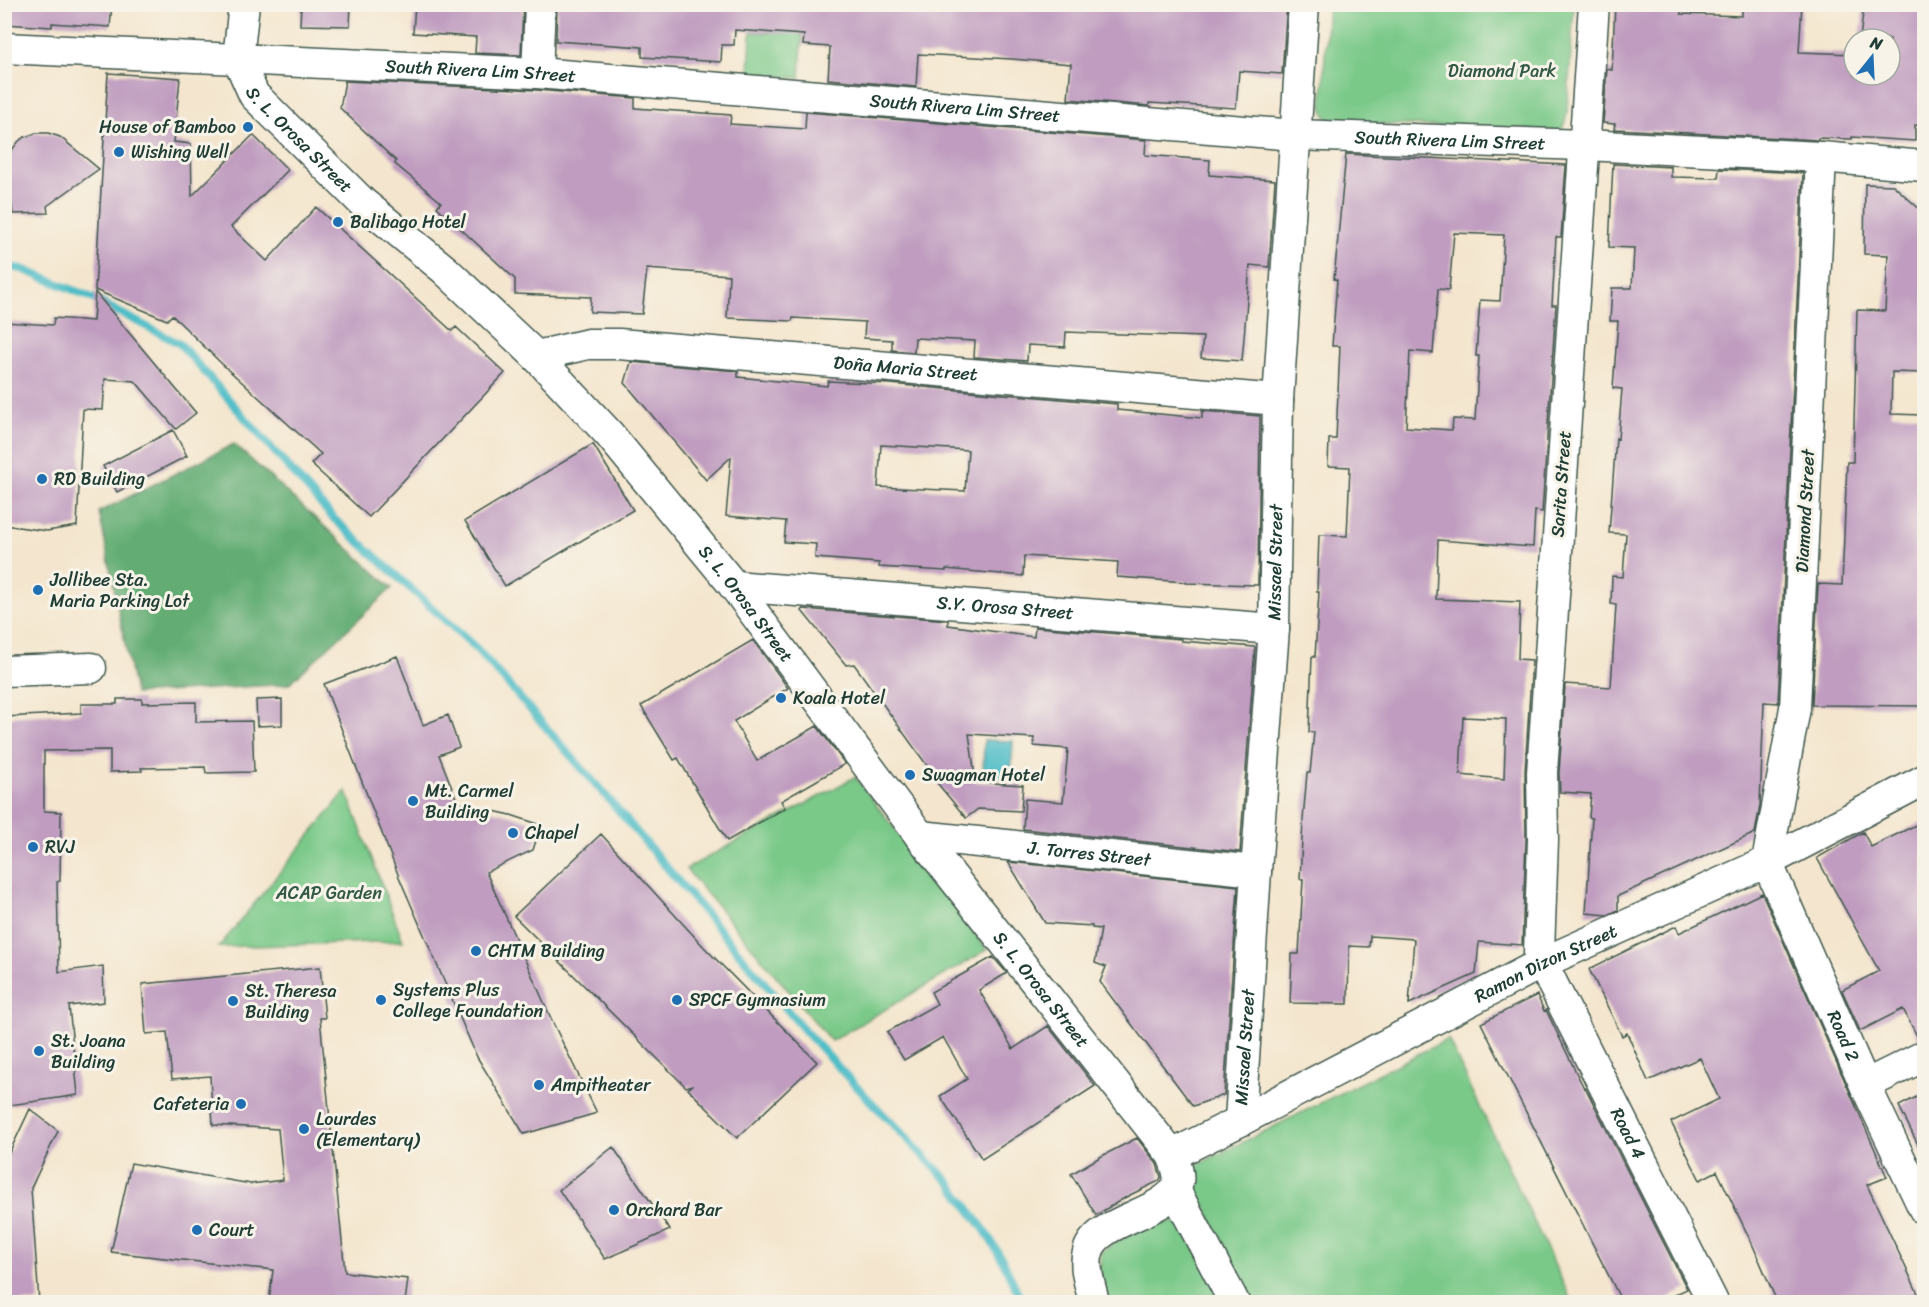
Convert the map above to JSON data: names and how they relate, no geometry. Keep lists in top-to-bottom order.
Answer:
{
  "streets": {
    "street": [
      "South Rivera Lim Street",
      "S. L. Orosa Street",
      "Doña Maria Street",
      "Sarita Street",
      "Diamond Street",
      "Missael Street",
      "S.Y. Orosa Street",
      "J. Torres Street",
      "Ramon Dizon Street",
      "Road 2",
      "Road 4"
    ]
  },
  "crossings": [
    ["South Rivera Lim Street", "S. L. Orosa Street"],
    ["South Rivera Lim Street", "Sarita Street"],
    ["South Rivera Lim Street", "Diamond Street"],
    ["South Rivera Lim Street", "Missael Street"],
    ["S. L. Orosa Street", "Doña Maria Street"],
    ["S. L. Orosa Street", "S.Y. Orosa Street"],
    ["S. L. Orosa Street", "J. Torres Street"],
    ["S. L. Orosa Street", "Ramon Dizon Street"],
    ["Doña Maria Street", "Missael Street"],
    ["Sarita Street", "Ramon Dizon Street"],
    ["Sarita Street", "Road 4"],
    ["Diamond Street", "Ramon Dizon Street"],
    ["Diamond Street", "Road 2"],
    ["Missael Street", "S.Y. Orosa Street"],
    ["Missael Street", "J. Torres Street"],
    ["Missael Street", "Ramon Dizon Street"],
    ["Ramon Dizon Street", "Road 2"],
    ["Ramon Dizon Street", "Road 4"]
  ],
  "parks": ["Diamond Park", "ACAP Garden"],
  "places": [
    "House of Bamboo",
    "Wishing Well",
    "Balibago Hotel",
    "RD Building",
    "Jollibee Sta. Maria Parking Lot",
    "Koala Hotel",
    "Swagman Hotel",
    "Mt. Carmel Building",
    "Chapel",
    "RVJ",
    "CHTM Building",
    "Systems Plus College Foundation",
    "SPCF Gymnasium",
    "St. Theresa Building",
    "St. Joana Building",
    "Ampitheater",
    "Cafeteria",
    "Lourdes (Elementary)",
    "Orchard Bar",
    "Court"
  ],
  "north": "top"
}
